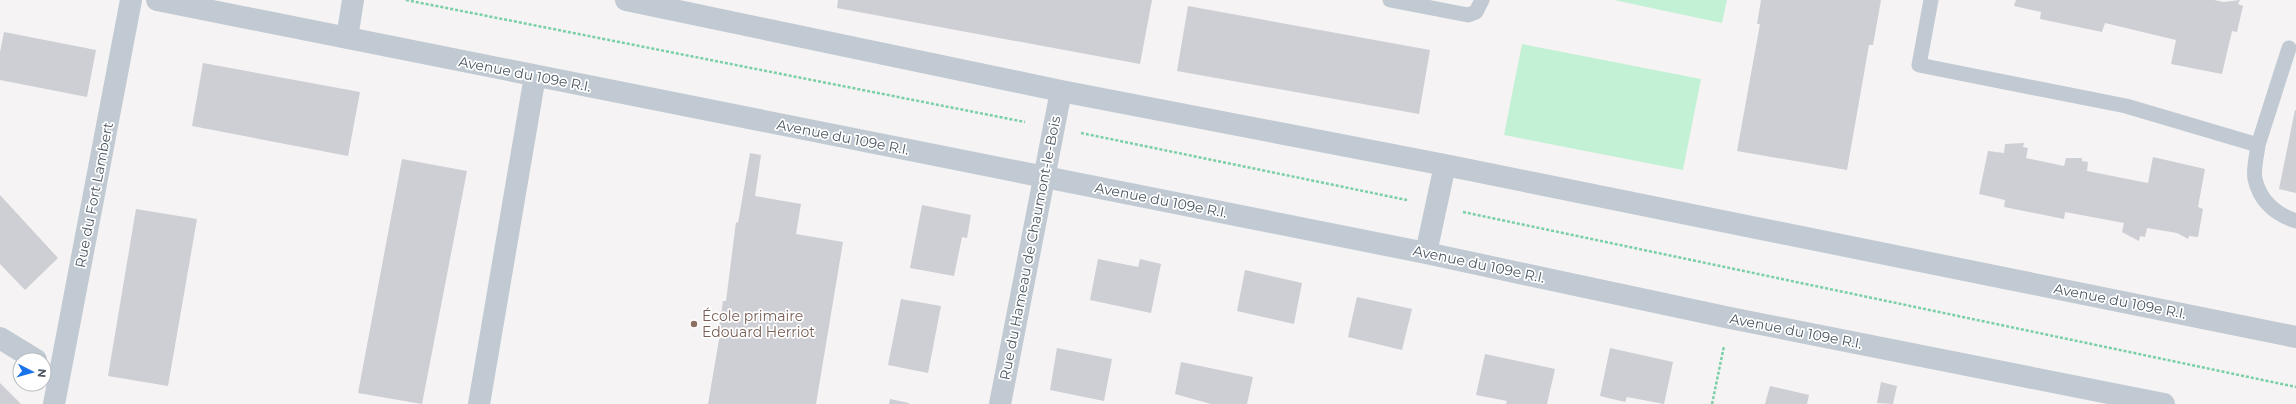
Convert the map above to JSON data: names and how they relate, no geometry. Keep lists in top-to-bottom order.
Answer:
{
  "streets": {
    "street": ["Avenue du 109e R.I.", "Rue du Fort Lambert", "Rue du Hameau de Chaumont-le-Bois"]
  },
  "crossings": [
    ["Avenue du 109e R.I.", "Rue du Hameau de Chaumont-le-Bois"]
  ],
  "places": ["École primaire Edouard Herriot"],
  "north": "right"
}
